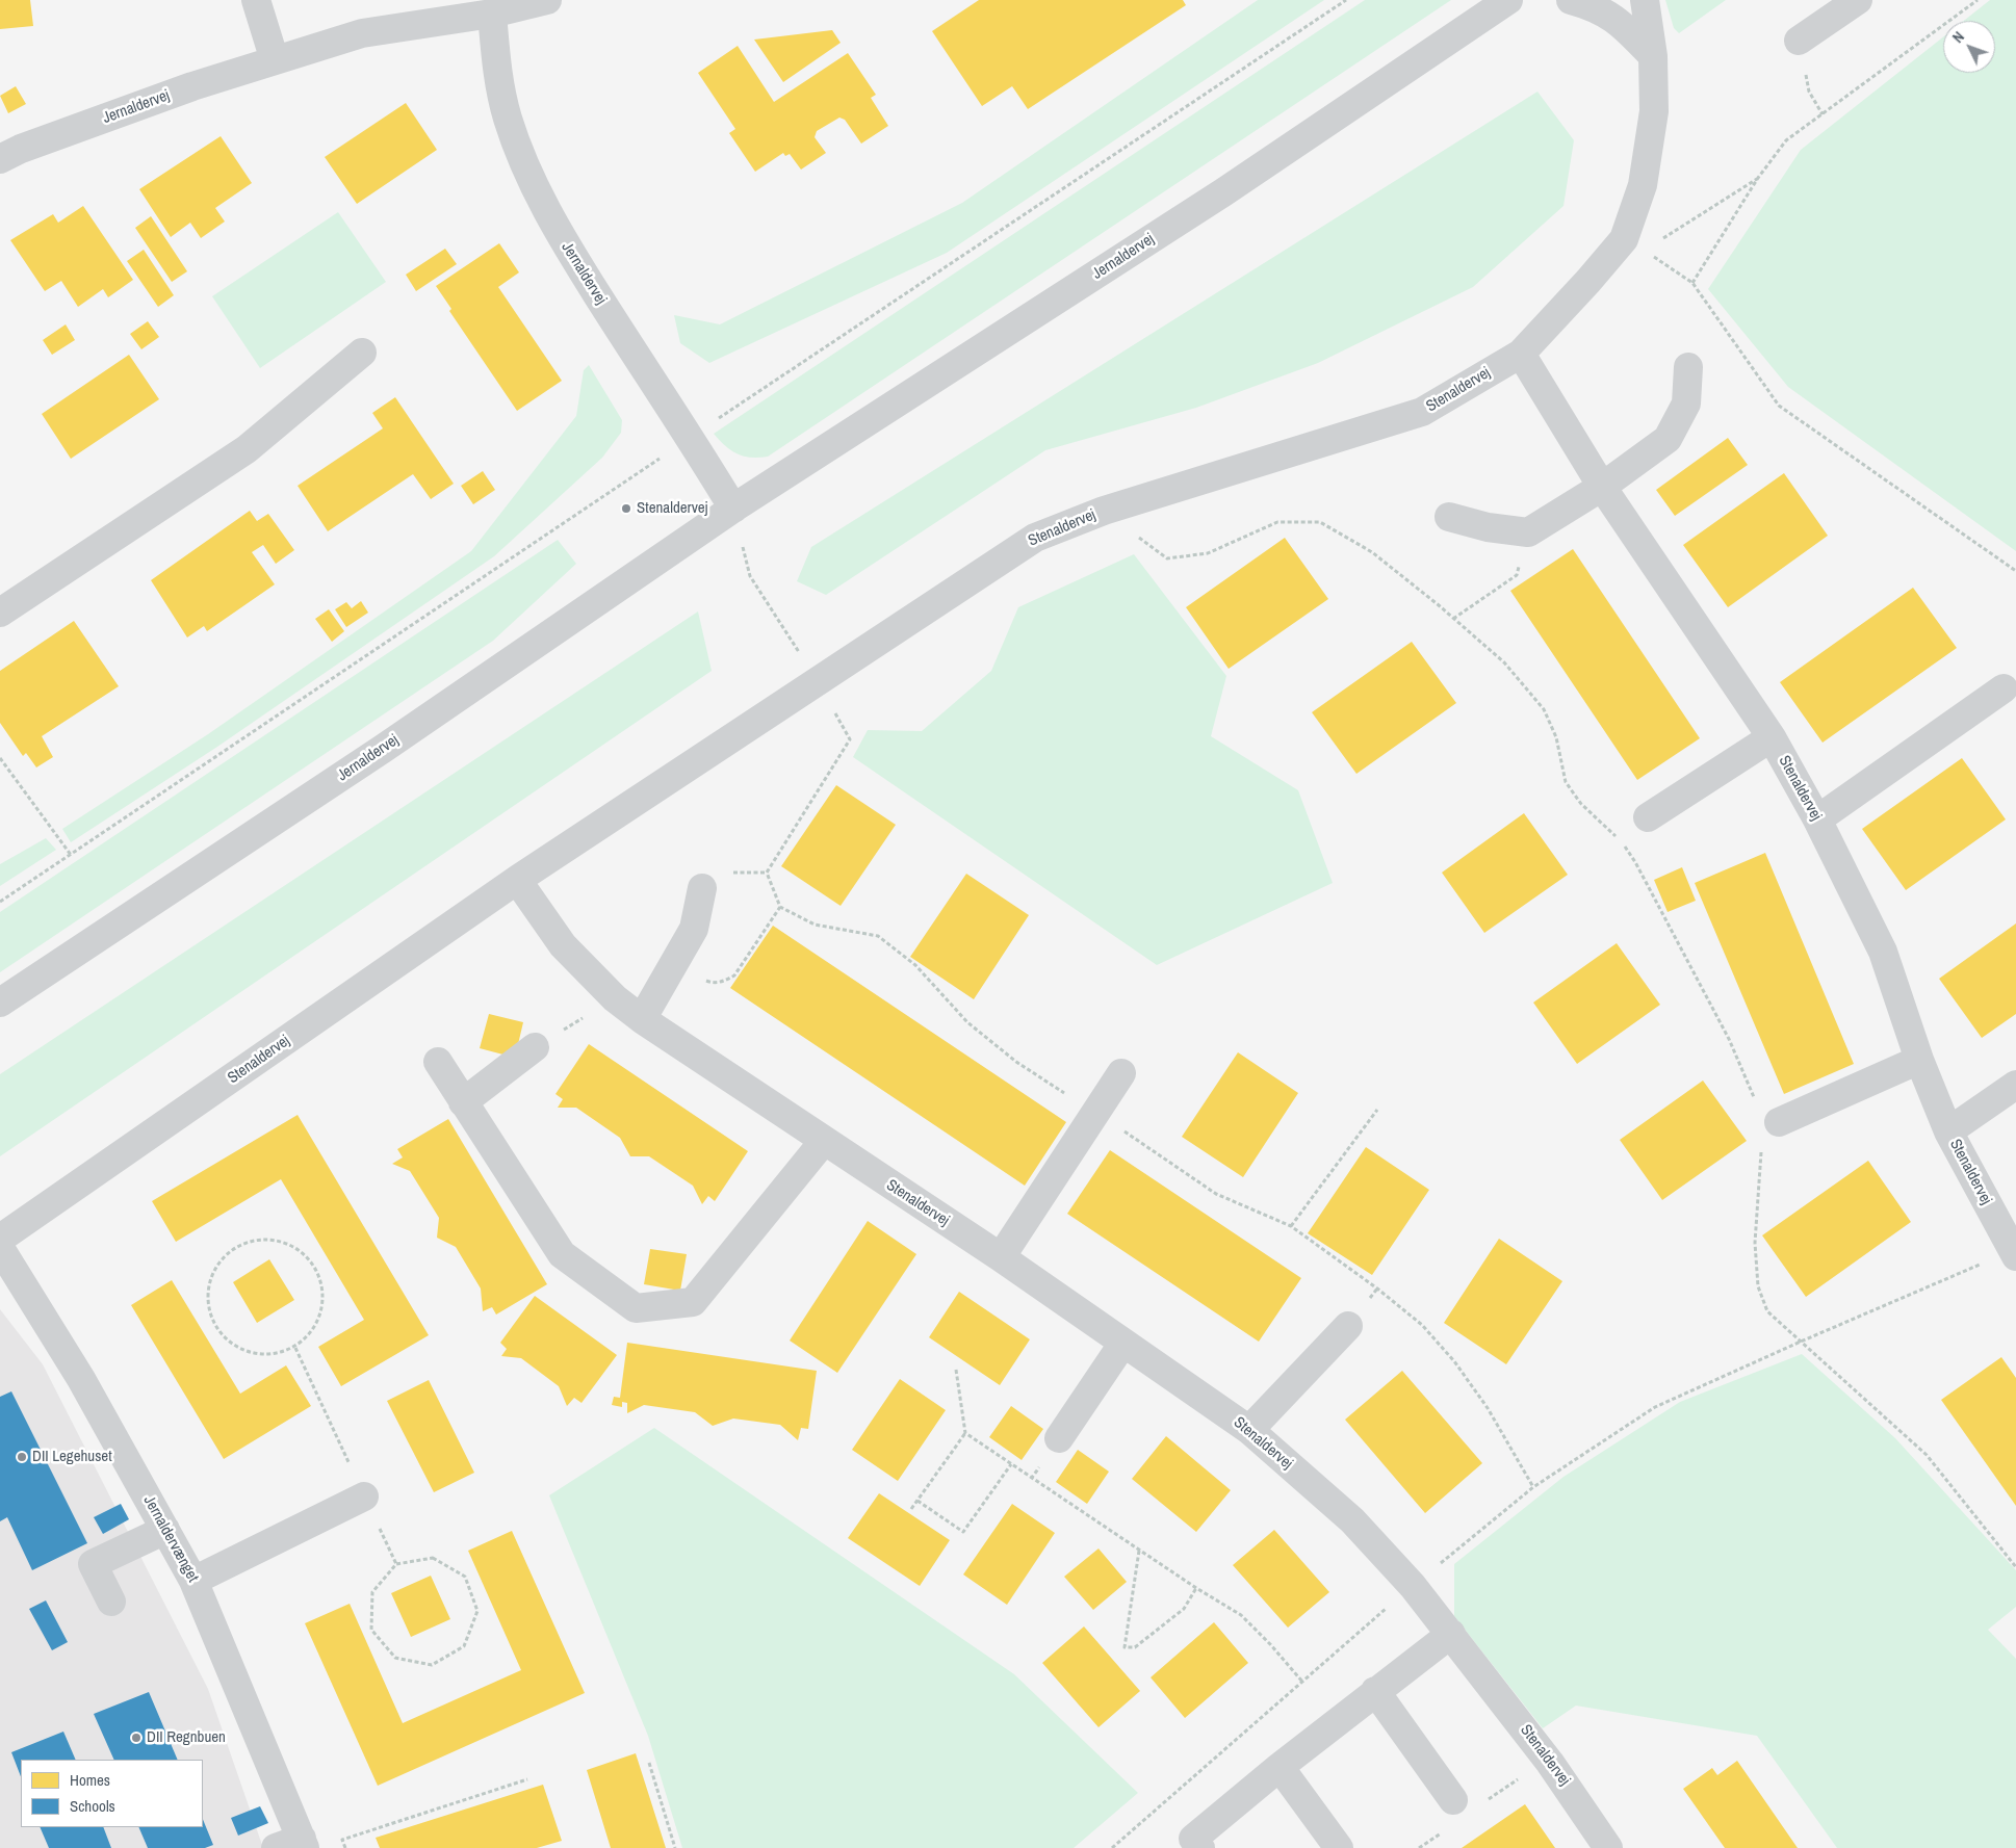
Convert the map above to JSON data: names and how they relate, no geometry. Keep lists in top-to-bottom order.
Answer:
{
  "streets": {
    "street": ["Jernaldervej", "Stenaldervej", "Jernaldervænget"]
  },
  "places": ["Stenaldervej", "DII Legehuset", "DII Regnbuen"],
  "legend": ["Homes", "Schools"],
  "north": "top left"
}
